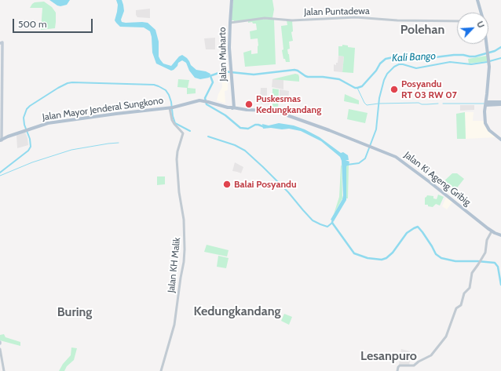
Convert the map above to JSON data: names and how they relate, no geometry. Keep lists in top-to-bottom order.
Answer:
{
  "streets": {
    "main road": ["Jalan Muharto", "Jalan Mayor Jenderal Sungkono", "Jalan Ki Ageng Gribig"],
    "street": ["Jalan Puntadewa", "Jalan KH Malik"]
  },
  "crossings": [
    ["Jalan Puntadewa", "Jalan Muharto"],
    ["Jalan Muharto", "Jalan Mayor Jenderal Sungkono"],
    ["Jalan Muharto", "Jalan Ki Ageng Gribig"],
    ["Jalan Mayor Jenderal Sungkono", "Jalan Ki Ageng Gribig"],
    ["Jalan Mayor Jenderal Sungkono", "Jalan KH Malik"]
  ],
  "districts": [
    "Polehan",
    "Kedungkandang",
    "Buring",
    "Lesanpuro"
  ],
  "water": ["Kali Bango"],
  "places": ["Posyandu RT 03 RW 07", "Puskesmas Kedungkandang", "Balai Posyandu"],
  "scale_bar": "500 m",
  "north": "top right"
}
